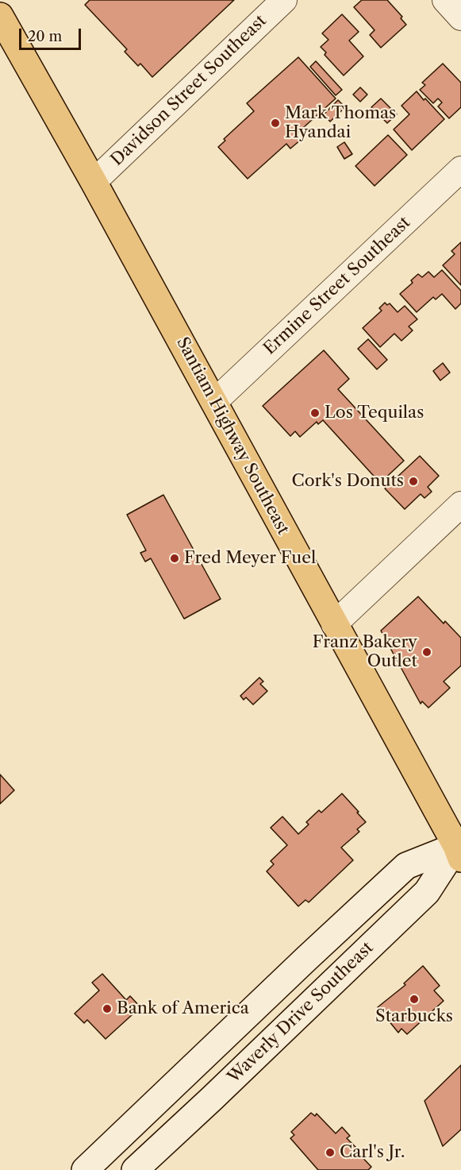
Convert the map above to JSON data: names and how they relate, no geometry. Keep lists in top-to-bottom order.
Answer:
{
  "streets": {
    "main road": ["Santiam Highway Southeast", "Waverly Drive Southeast"],
    "street": ["Davidson Street Southeast", "Ermine Street Southeast"]
  },
  "crossings": [
    ["Davidson Street Southeast", "Santiam Highway Southeast"],
    ["Ermine Street Southeast", "Santiam Highway Southeast"],
    ["Santiam Highway Southeast", "Waverly Drive Southeast"]
  ],
  "places": [
    "Mark Thomas Hyandai",
    "Los Tequilas",
    "Cork's Donuts",
    "Fred Meyer Fuel",
    "Franz Bakery Outlet",
    "Starbucks",
    "Bank of America",
    "Carl's Jr."
  ],
  "scale_bar": "20 m"
}
